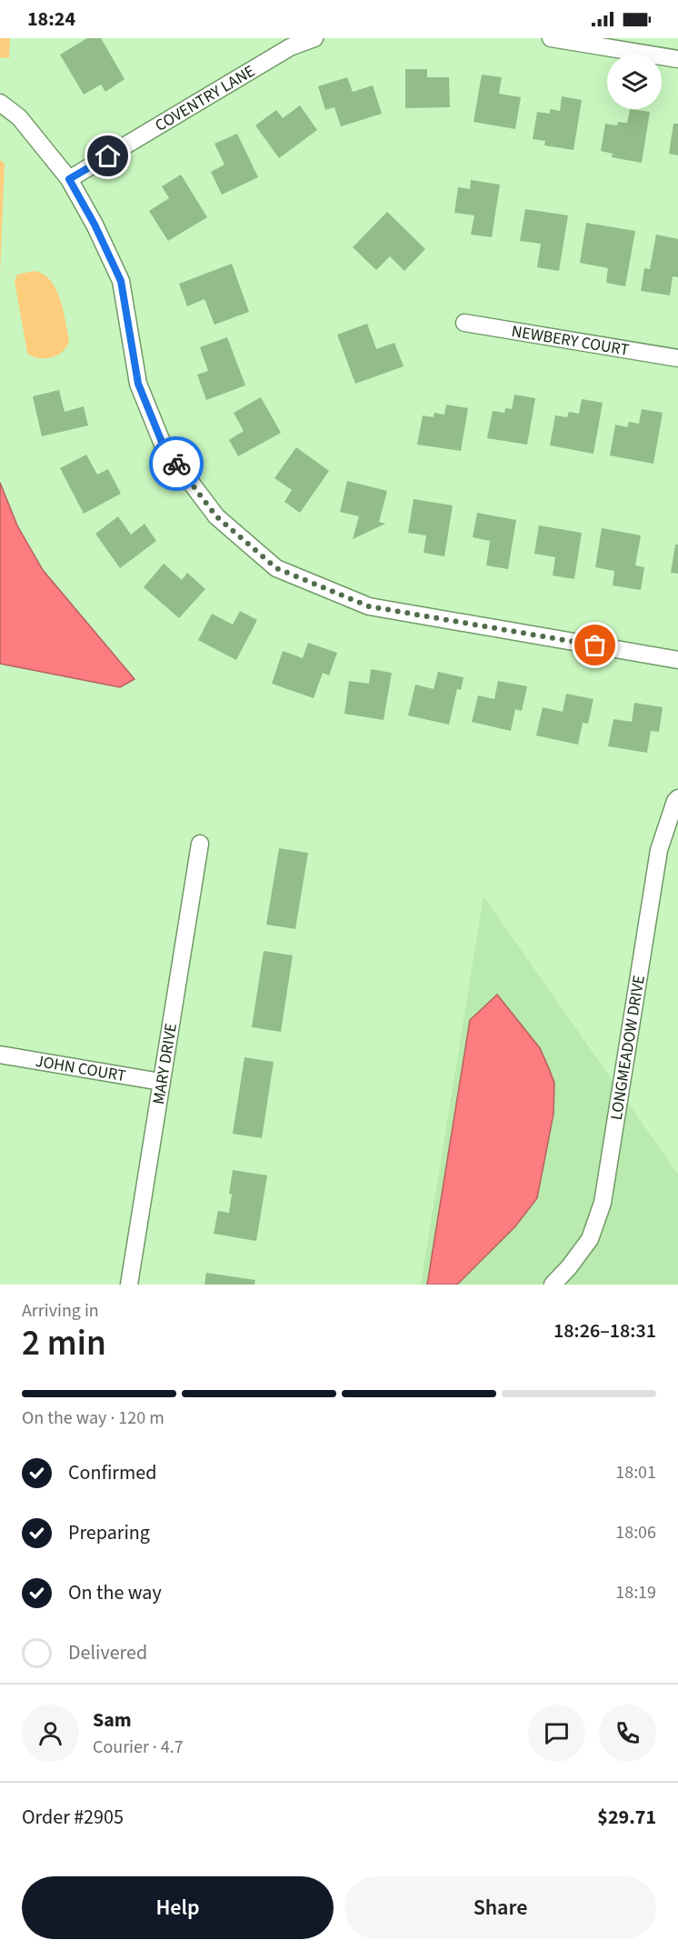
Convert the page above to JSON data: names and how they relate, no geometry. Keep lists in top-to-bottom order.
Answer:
{
  "streets": {
    "street": [
      "COVENTRY LANE",
      "NEWBERY COURT",
      "LONGMEADOW DRIVE",
      "MARY DRIVE",
      "JOHN COURT"
    ]
  },
  "crossings": [
    ["MARY DRIVE", "JOHN COURT"]
  ],
  "page": {
    "status": "18:24",
    "heading": ["2 min", "Arriving in", "18:26–18:31"],
    "panel": [
      "Sam",
      "Courier · 4.7",
      "Order #2905",
      "$29.71"
    ],
    "bar": "On the way · 120 m",
    "list": [
      ["Confirmed", "18:01"],
      ["Preparing", "18:06"],
      ["On the way", "18:19"],
      "Delivered"
    ],
    "buttons": ["Help", "Share"]
  }
}
